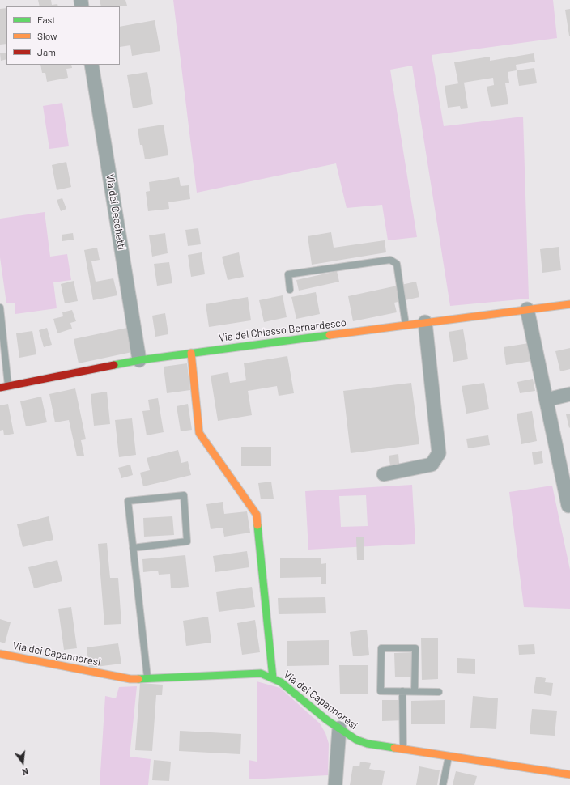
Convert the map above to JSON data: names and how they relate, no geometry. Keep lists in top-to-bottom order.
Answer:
{
  "streets": {
    "street": ["Via dei Cecchetti", "Via del Chiasso Bernardesco", "Via dei Capannoresi"]
  },
  "crossings": [
    ["Via dei Cecchetti", "Via del Chiasso Bernardesco"]
  ],
  "legend": ["Fast", "Slow", "Jam"],
  "north": "bottom"
}
